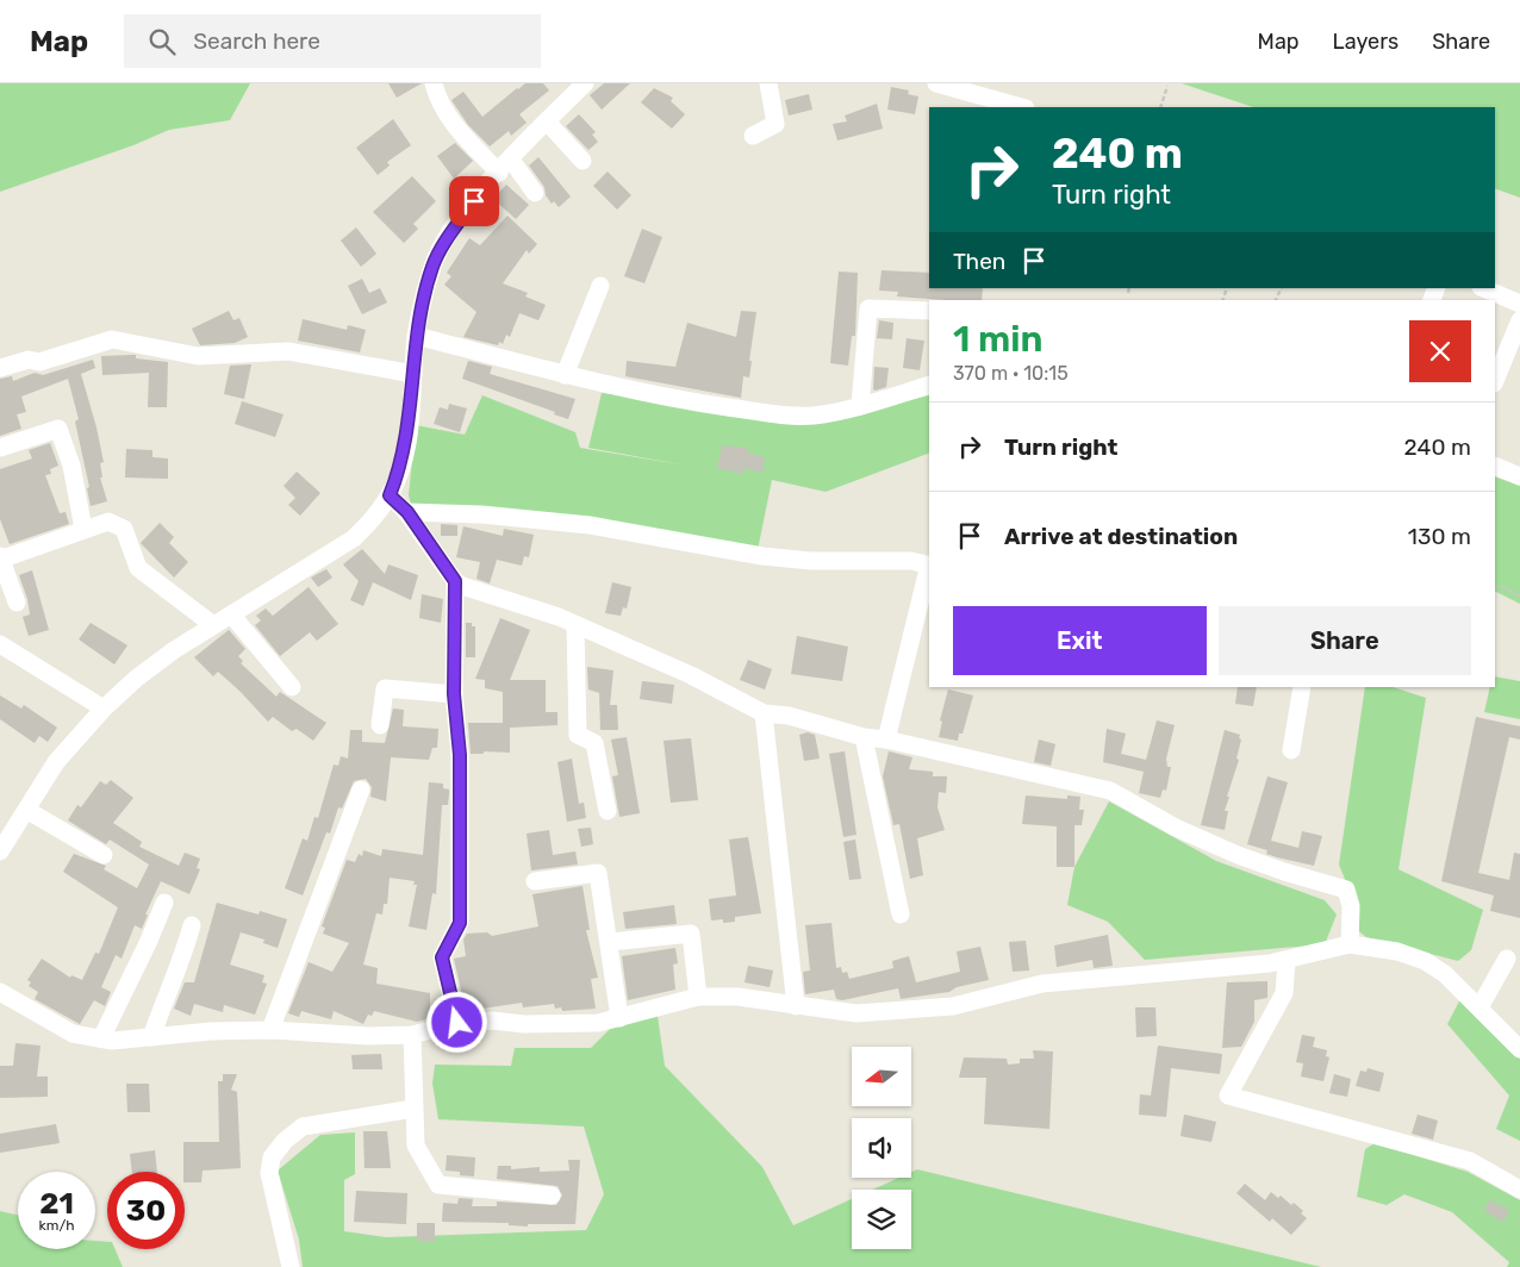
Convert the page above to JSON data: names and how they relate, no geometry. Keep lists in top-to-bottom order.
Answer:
{
  "north": "left",
  "page": {
    "header": "Map",
    "search": "Search here",
    "nav": ["Map", "Layers", "Share"],
    "turn": ["240 m", "Turn right"],
    "then": "Then",
    "heading": ["1 min", "370 m · 10:15"],
    "list": [
      {
        "name": "Turn right",
        "value": "240 m"
      },
      {
        "name": "Arrive at destination",
        "value": "130 m"
      }
    ],
    "buttons": ["Exit", "Share"],
    "speed": "21 km/h",
    "limit": "30"
  }
}
